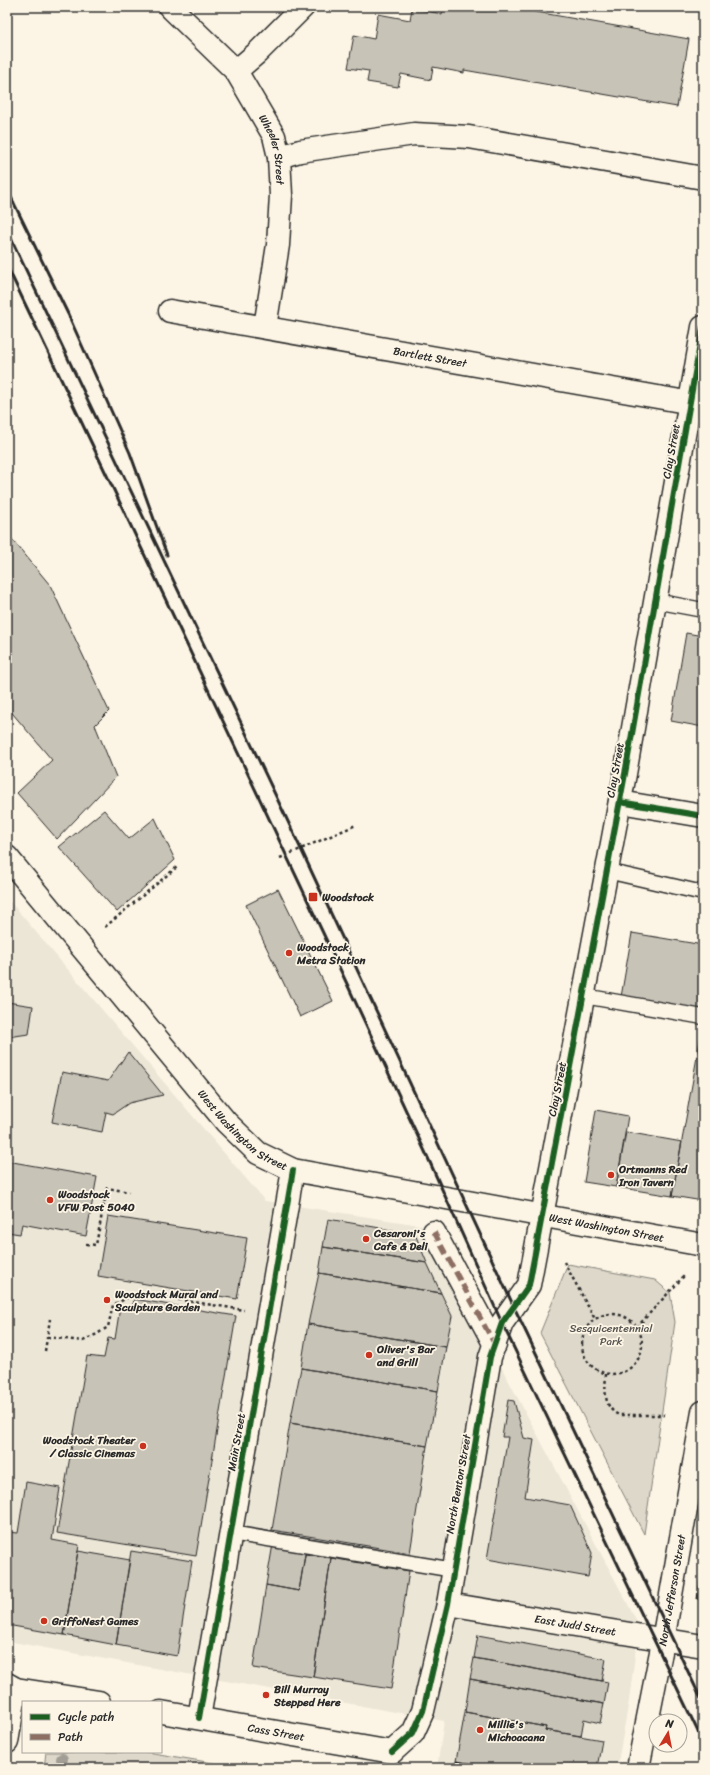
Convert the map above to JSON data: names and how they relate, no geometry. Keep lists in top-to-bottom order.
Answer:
{
  "streets": {
    "street": [
      "Wheeler Street",
      "Bartlett Street",
      "Clay Street",
      "West Washington Street",
      "Main Street",
      "North Benton Street",
      "North Jefferson Street",
      "East Judd Street",
      "Cass Street"
    ]
  },
  "crossings": [
    ["Wheeler Street", "Bartlett Street"],
    ["Bartlett Street", "Clay Street"],
    ["Clay Street", "West Washington Street"],
    ["Clay Street", "North Benton Street"],
    ["West Washington Street", "Main Street"],
    ["West Washington Street", "North Benton Street"],
    ["Main Street", "Cass Street"],
    ["North Benton Street", "East Judd Street"],
    ["North Benton Street", "Cass Street"],
    ["North Jefferson Street", "East Judd Street"]
  ],
  "parks": ["Sesquicentennial Park"],
  "places": {
    "transit": ["Woodstock"],
    "other": [
      "Woodstock Metra Station",
      "Ortmanns Red Iron Tavern",
      "Woodstock VFW Post 5040",
      "Cesaroni's Cafe & Deli",
      "Woodstock Mural and Sculpture Garden",
      "Oliver's Bar and Grill",
      "Woodstock Theater / Classic Cinemas",
      "GriffoNest Games",
      "Bill Murray Stepped Here",
      "Millie's Michoacana"
    ]
  },
  "legend": ["Cycle path", "Path"],
  "north": "top"
}
